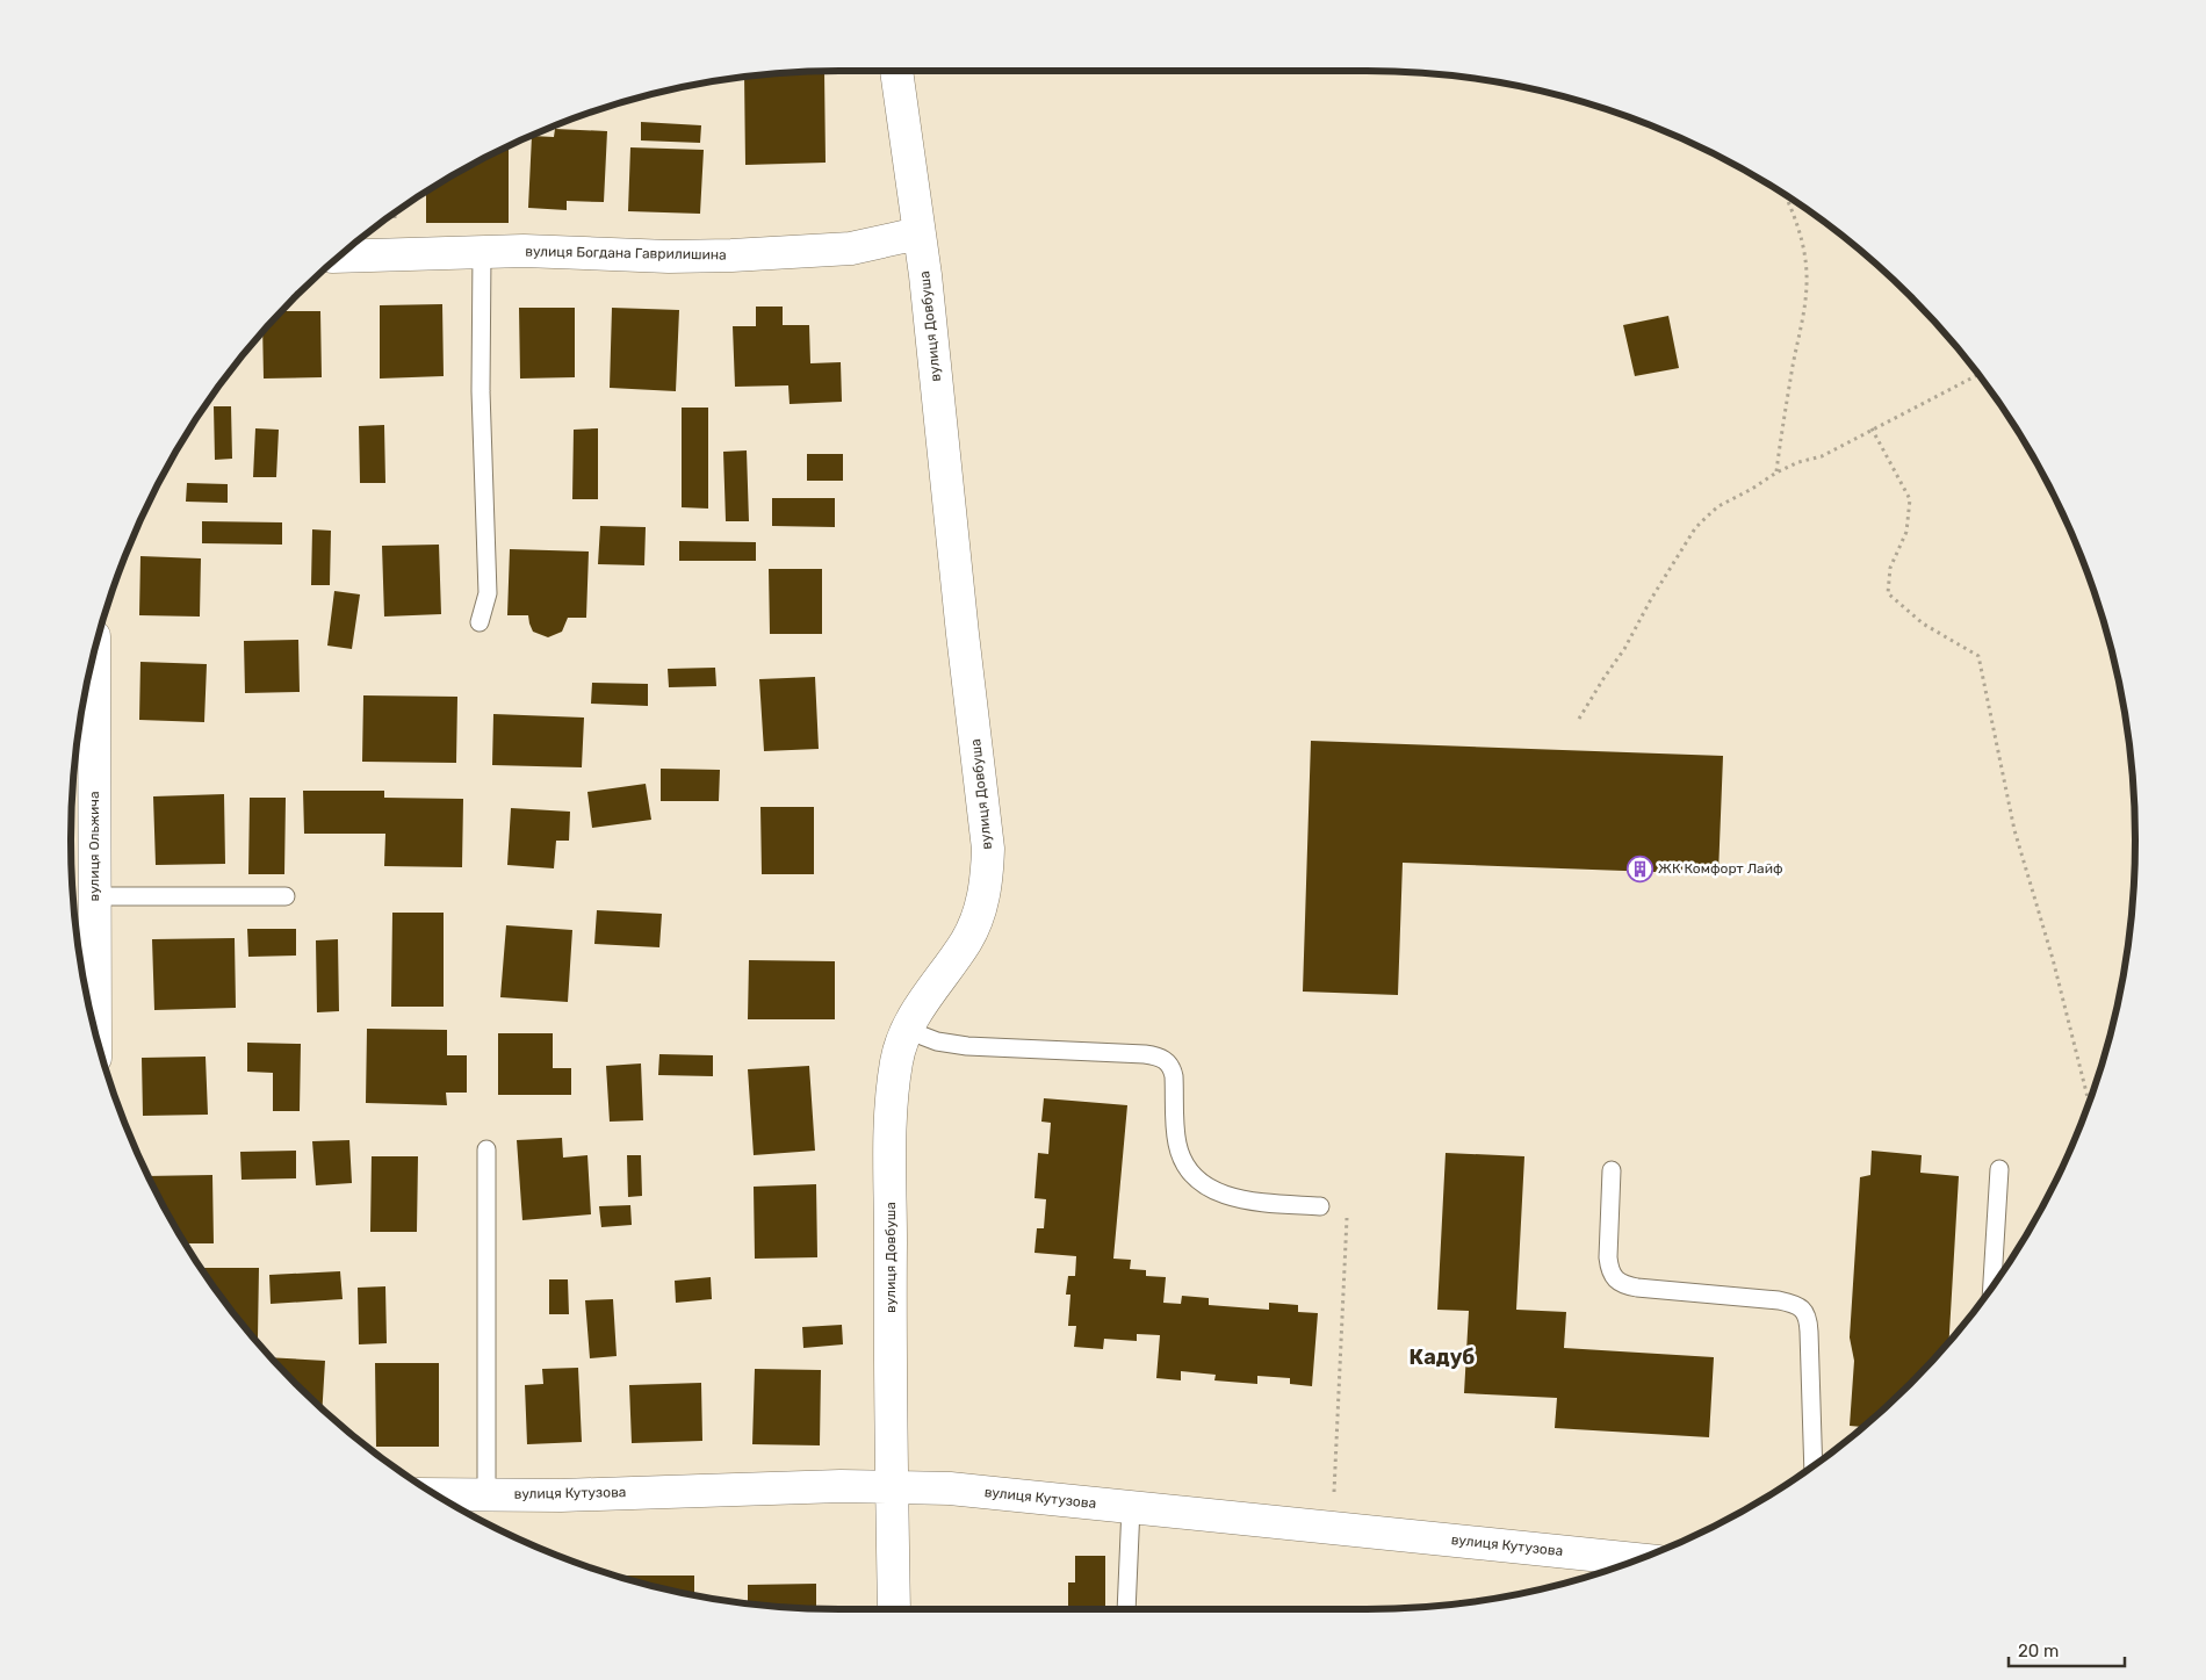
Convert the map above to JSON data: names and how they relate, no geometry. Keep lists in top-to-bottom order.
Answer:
{
  "streets": {
    "street": [
      "вулиця Богдана Гаврилишина",
      "вулиця Довбуша",
      "вулиця Ольжича",
      "вулиця Кутузова"
    ]
  },
  "crossings": [
    ["вулиця Богдана Гаврилишина", "вулиця Довбуша"],
    ["вулиця Довбуша", "вулиця Кутузова"]
  ],
  "districts": ["Кадуб"],
  "places": {
    "building": ["ЖК Комфорт Лайф"]
  },
  "scale_bar": "20 m"
}
